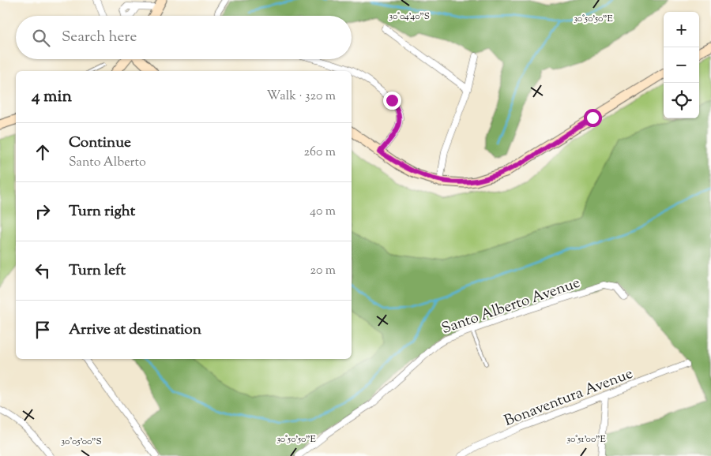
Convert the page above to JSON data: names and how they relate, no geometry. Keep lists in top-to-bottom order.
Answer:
{
  "streets": {
    "street": ["Santo Alberto Avenue", "Bonaventura Avenue"]
  },
  "page": {
    "map_buttons": ["+", "−"],
    "search": "Search here",
    "heading": ["4 min", "Walk · 320 m"],
    "list": [
      ["Continue", "Santo Alberto", "260 m"],
      ["Turn right", "40 m"],
      ["Turn left", "20 m"],
      "Arrive at destination"
    ]
  },
  "coordinates": [
    "30°04'40\"S",
    "30°50'50\"E",
    "30°51'00\"E",
    "30°05'00\"S"
  ]
}
